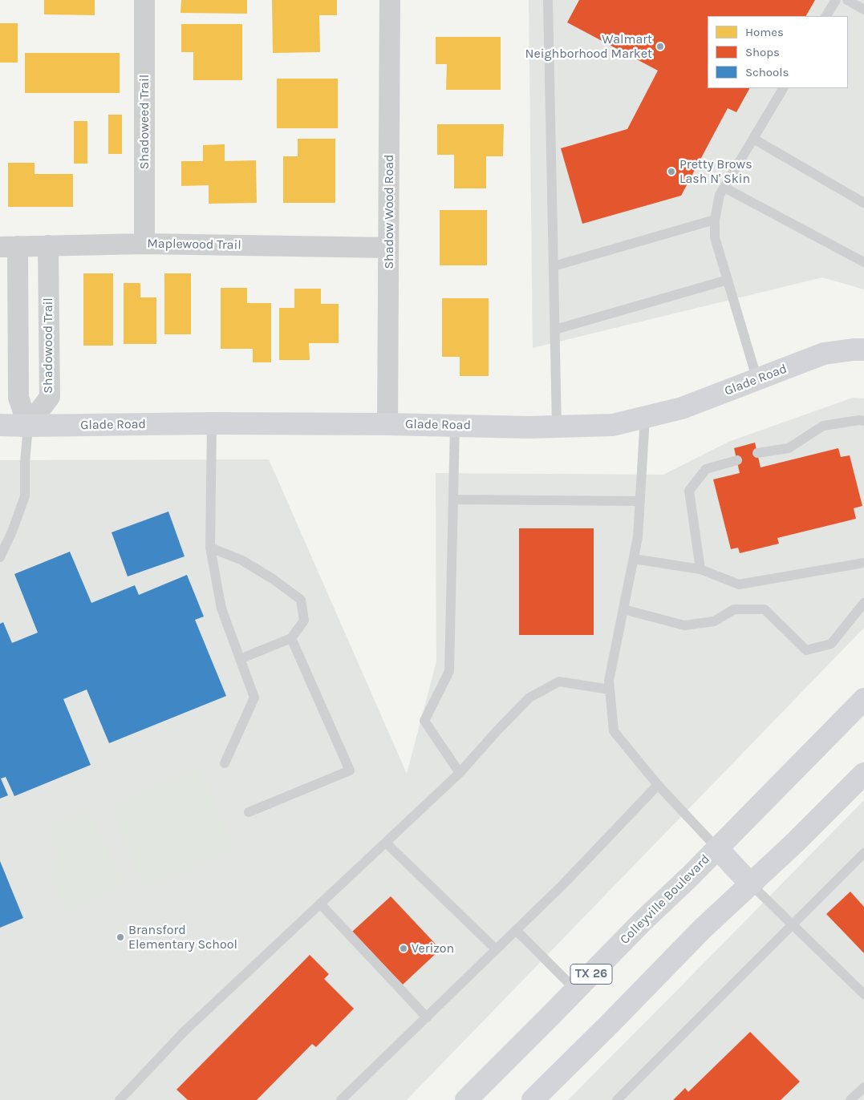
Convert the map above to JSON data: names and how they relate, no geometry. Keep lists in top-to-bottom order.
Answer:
{
  "streets": {
    "main road": ["Glade Road", "Colleyville Boulevard", "TX 26"],
    "street": [
      "Shadoweed Trail",
      "Shadow Wood Road",
      "Maplewood Trail",
      "Shadowood Trail"
    ]
  },
  "crossings": [
    ["Shadoweed Trail", "Maplewood Trail"],
    ["Shadow Wood Road", "Maplewood Trail"],
    ["Shadow Wood Road", "Glade Road"],
    ["Maplewood Trail", "Shadowood Trail"],
    ["Shadowood Trail", "Glade Road"]
  ],
  "places": [
    "Walmart Neighborhood Market",
    "Pretty Brows Lash N' Skin",
    "Bransford Elementary School",
    "Verizon"
  ],
  "legend": ["Homes", "Shops", "Schools"]
}
